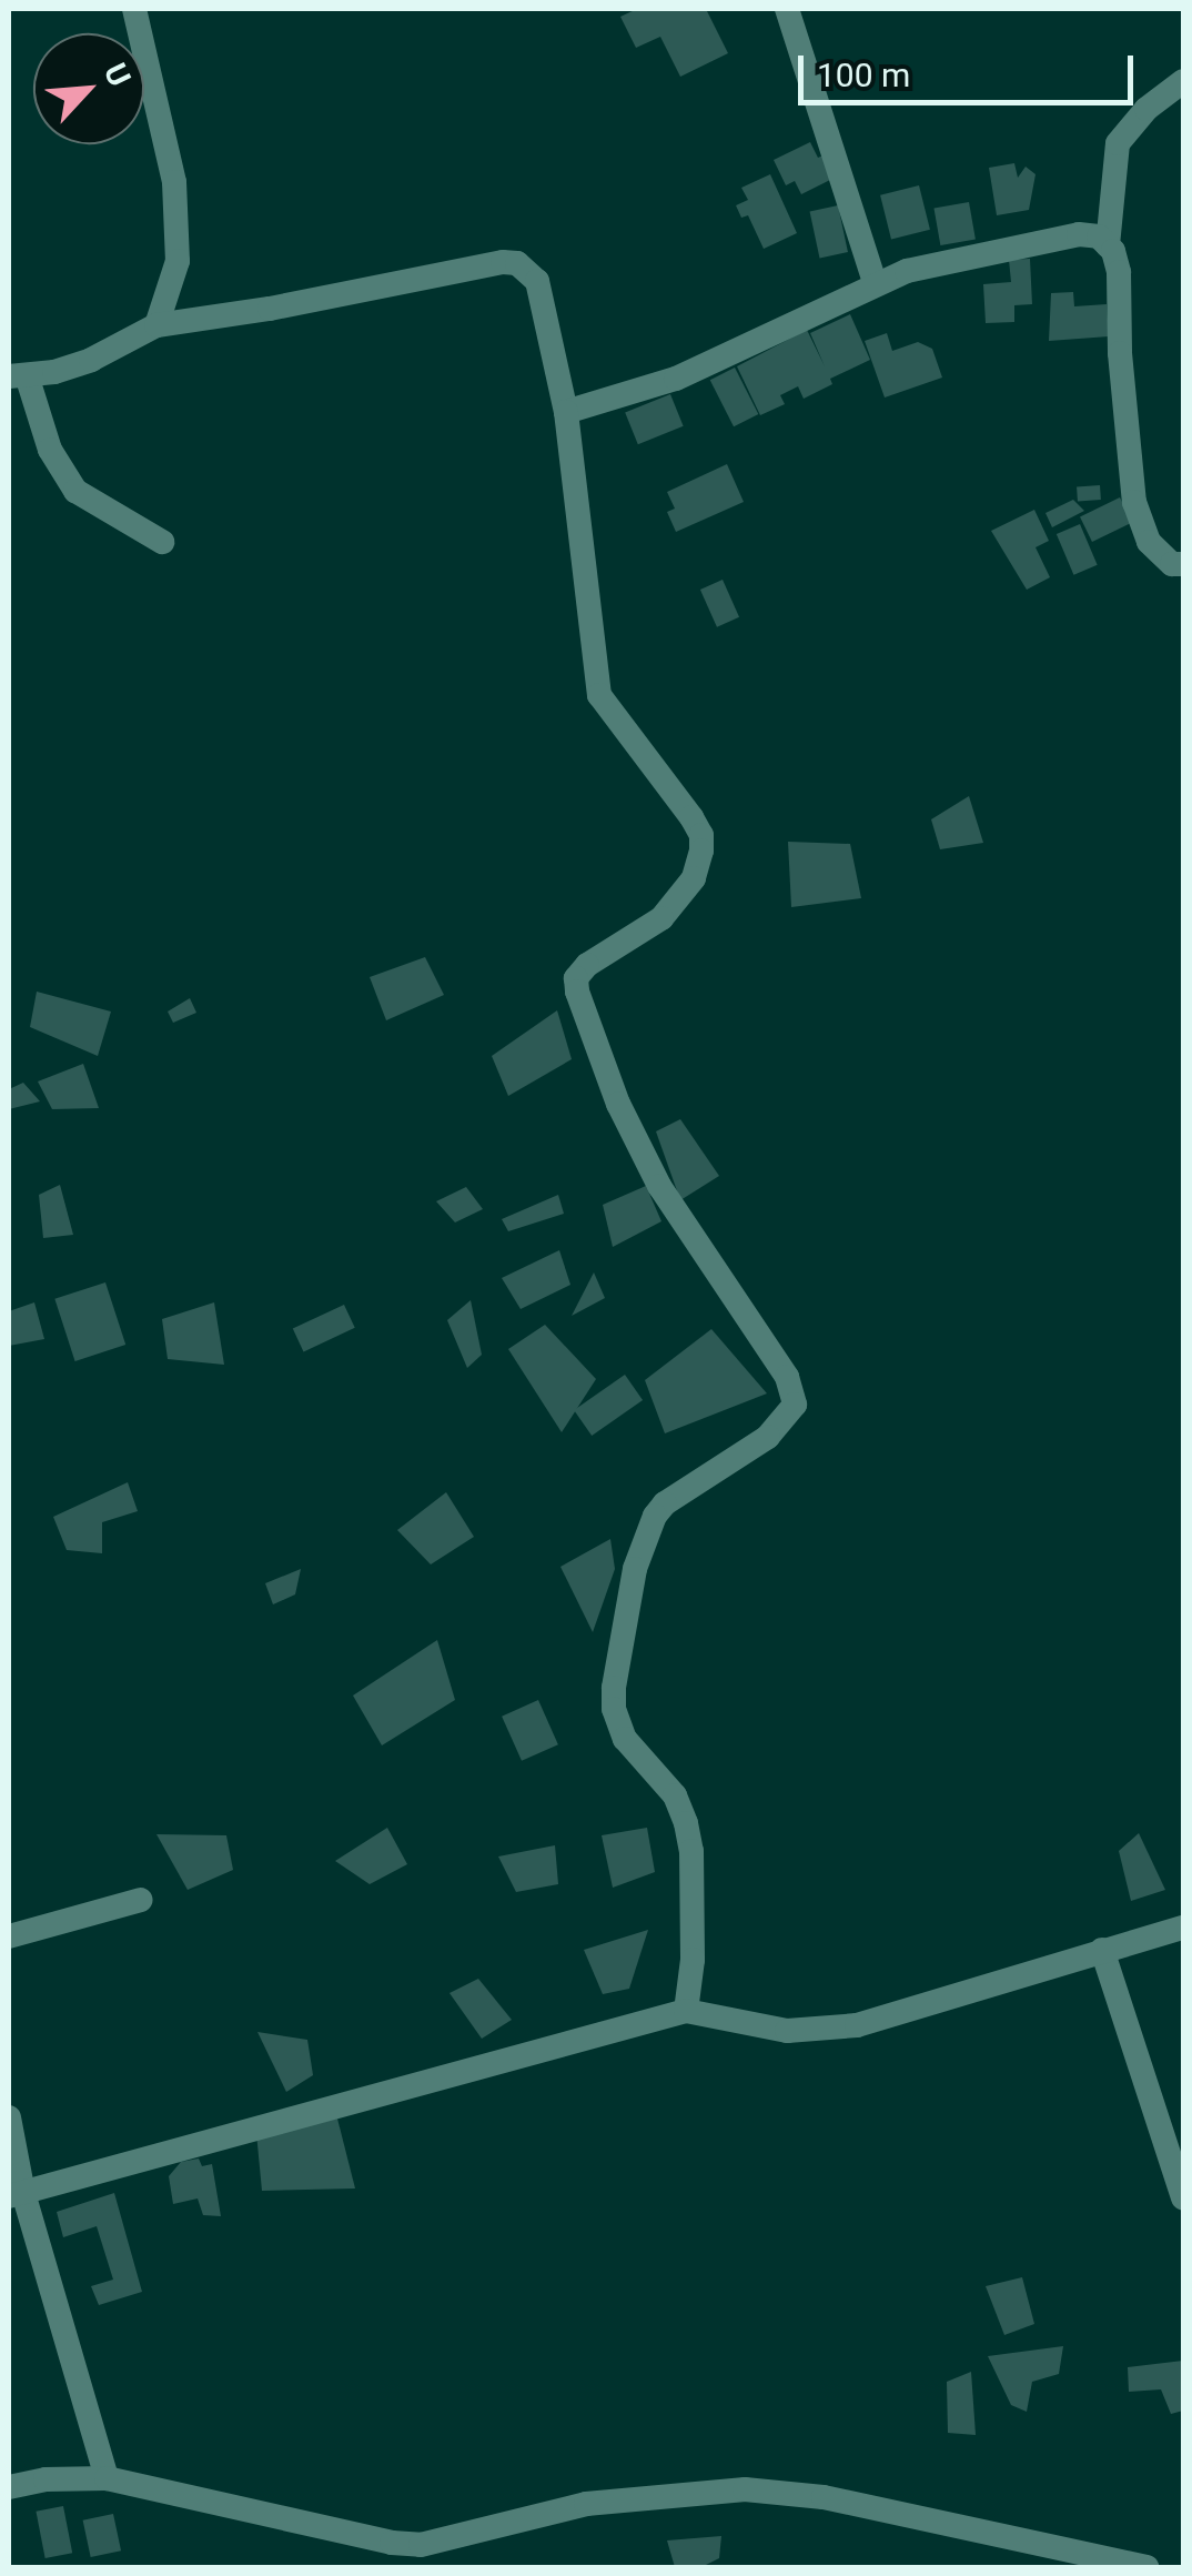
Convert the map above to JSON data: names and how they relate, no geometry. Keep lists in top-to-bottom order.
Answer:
{
  "scale_bar": "100 m",
  "north": "top right"
}
